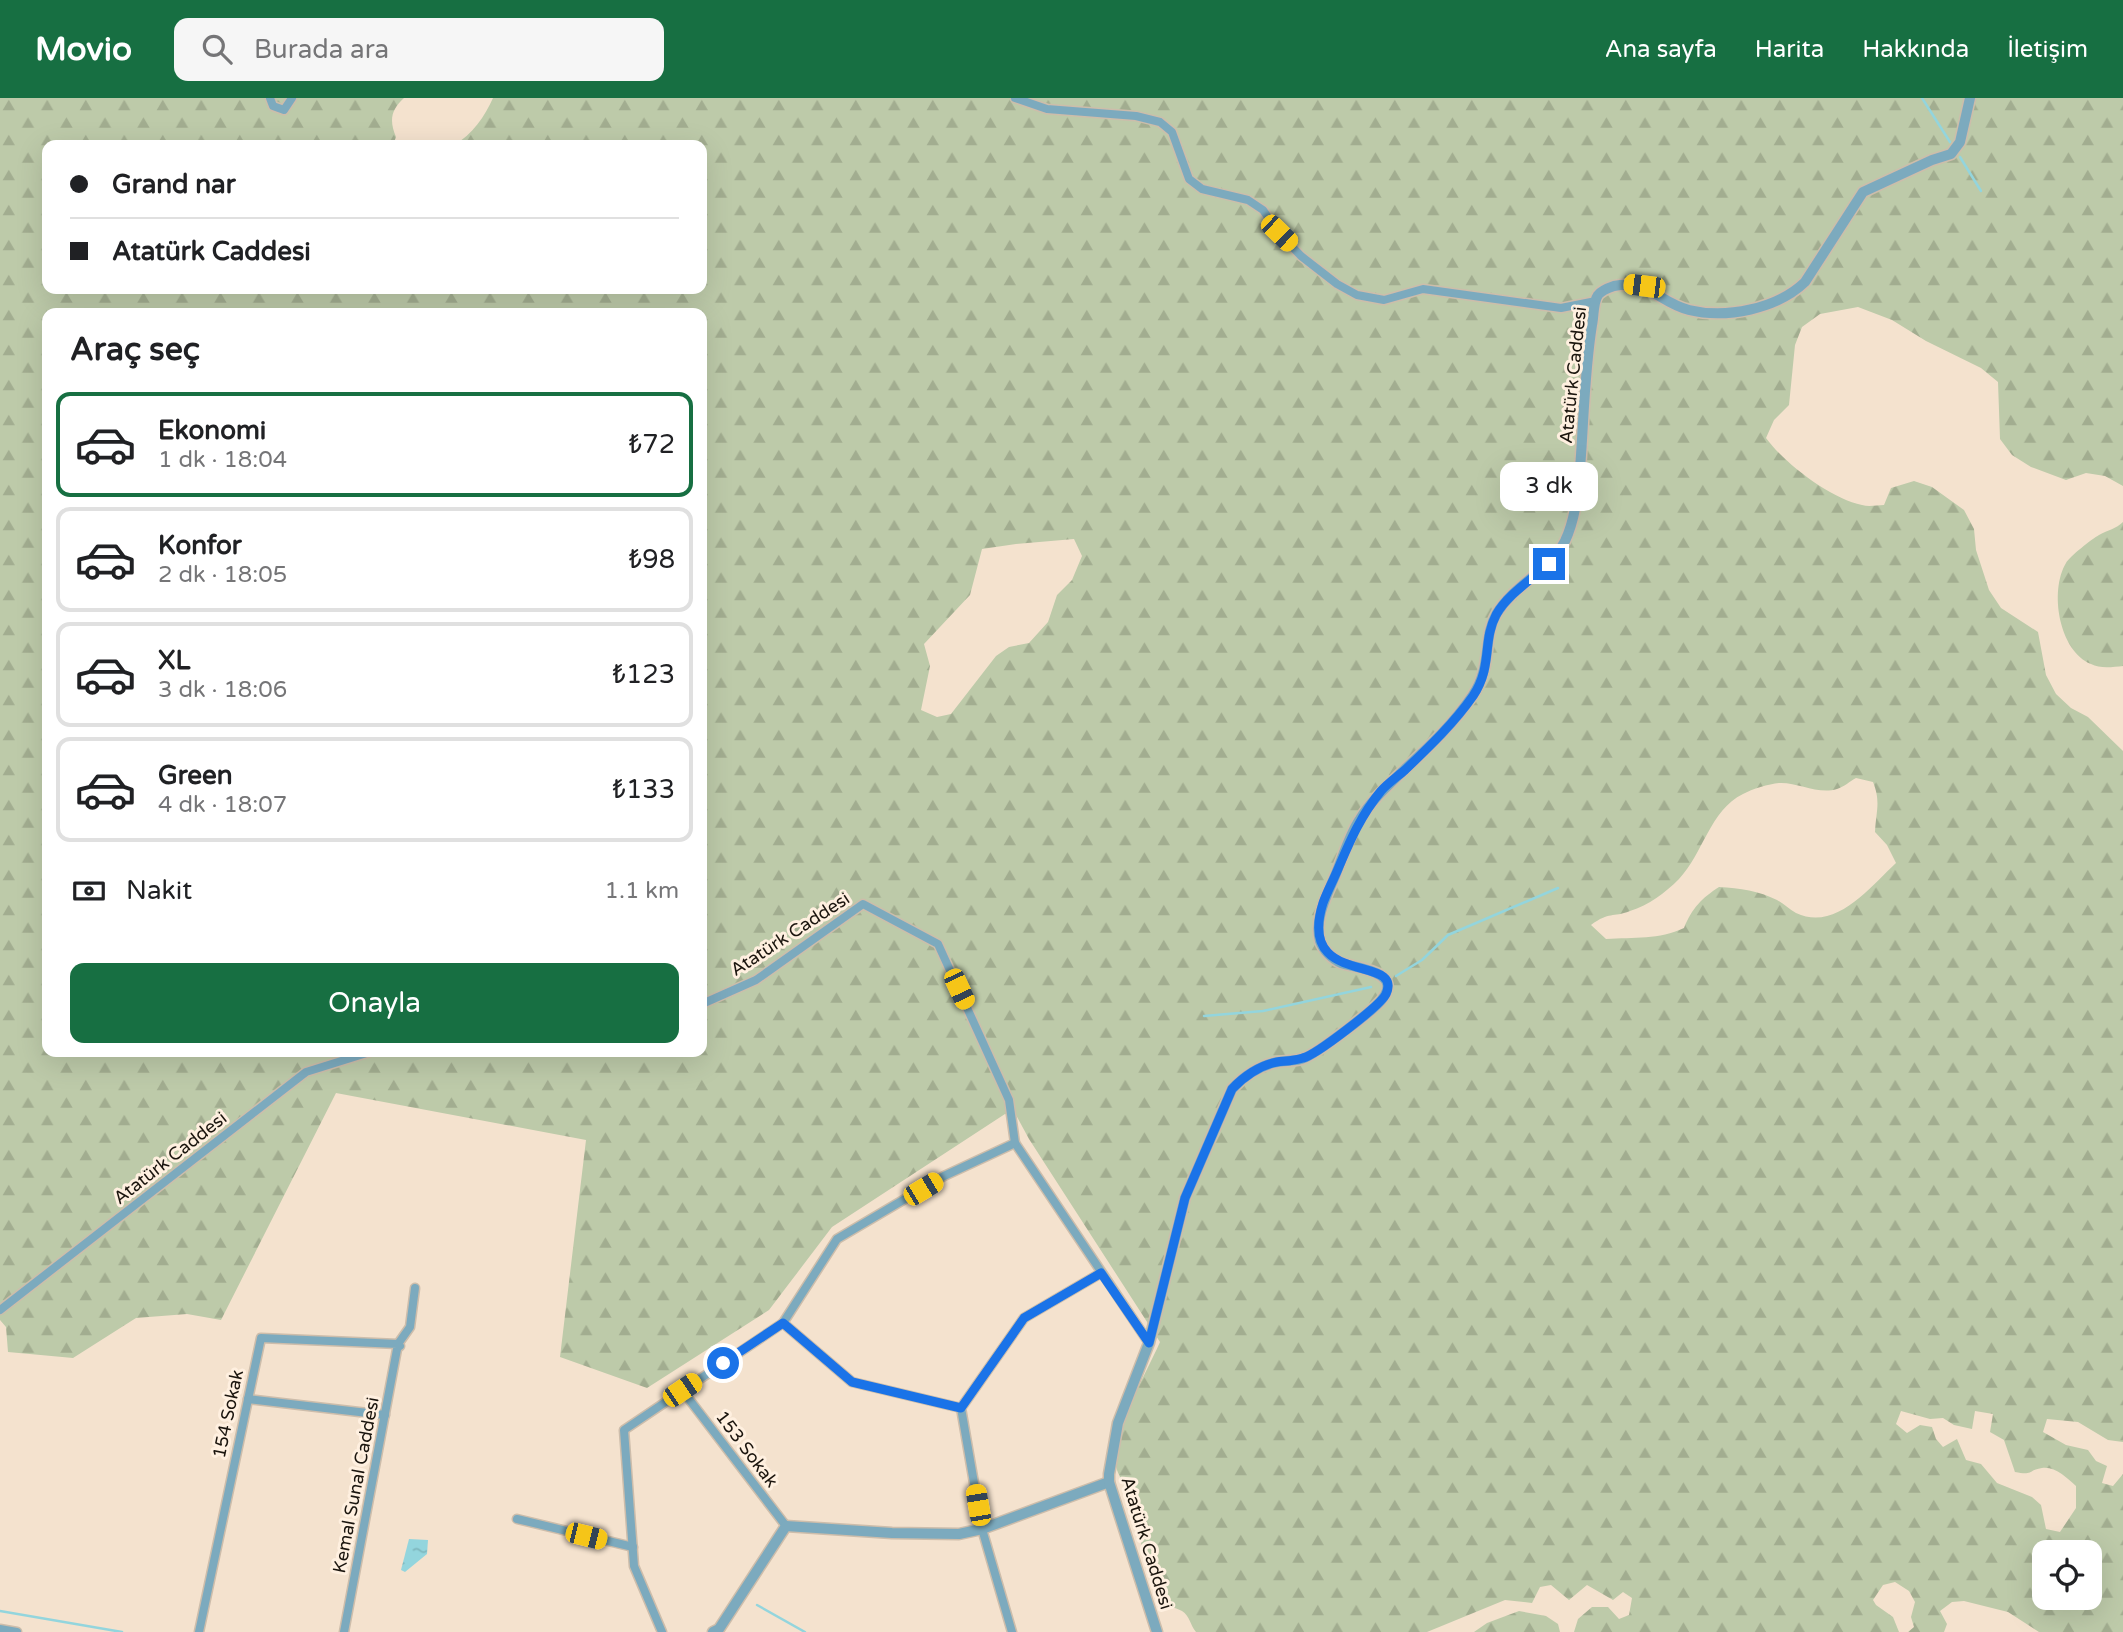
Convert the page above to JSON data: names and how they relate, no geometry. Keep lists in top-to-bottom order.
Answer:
{
  "streets": {
    "street": [
      "Atatürk Caddesi",
      "154 Sokak",
      "153 Sokak",
      "Kemal Sunal Caddesi"
    ]
  },
  "crossings": [
    ["154 Sokak", "Kemal Sunal Caddesi"]
  ],
  "page": {
    "header": "Movio",
    "search": "Burada ara",
    "nav": [
      "Ana sayfa",
      "Harita",
      "Hakkında",
      "İletişim"
    ],
    "banner": ["Grand nar", "Atatürk Caddesi"],
    "heading": "Araç seç",
    "list": [
      {
        "name": "Ekonomi",
        "note": "1 dk · 18:04",
        "value": "₺72"
      },
      {
        "name": "Konfor",
        "note": "2 dk · 18:05",
        "value": "₺98"
      },
      {
        "name": "XL",
        "note": "3 dk · 18:06",
        "value": "₺123"
      },
      {
        "name": "Green",
        "note": "4 dk · 18:07",
        "value": "₺133"
      }
    ],
    "bubble": "3 dk",
    "pay": ["Nakit", "1.1 km"],
    "buttons": "Onayla"
  }
}
